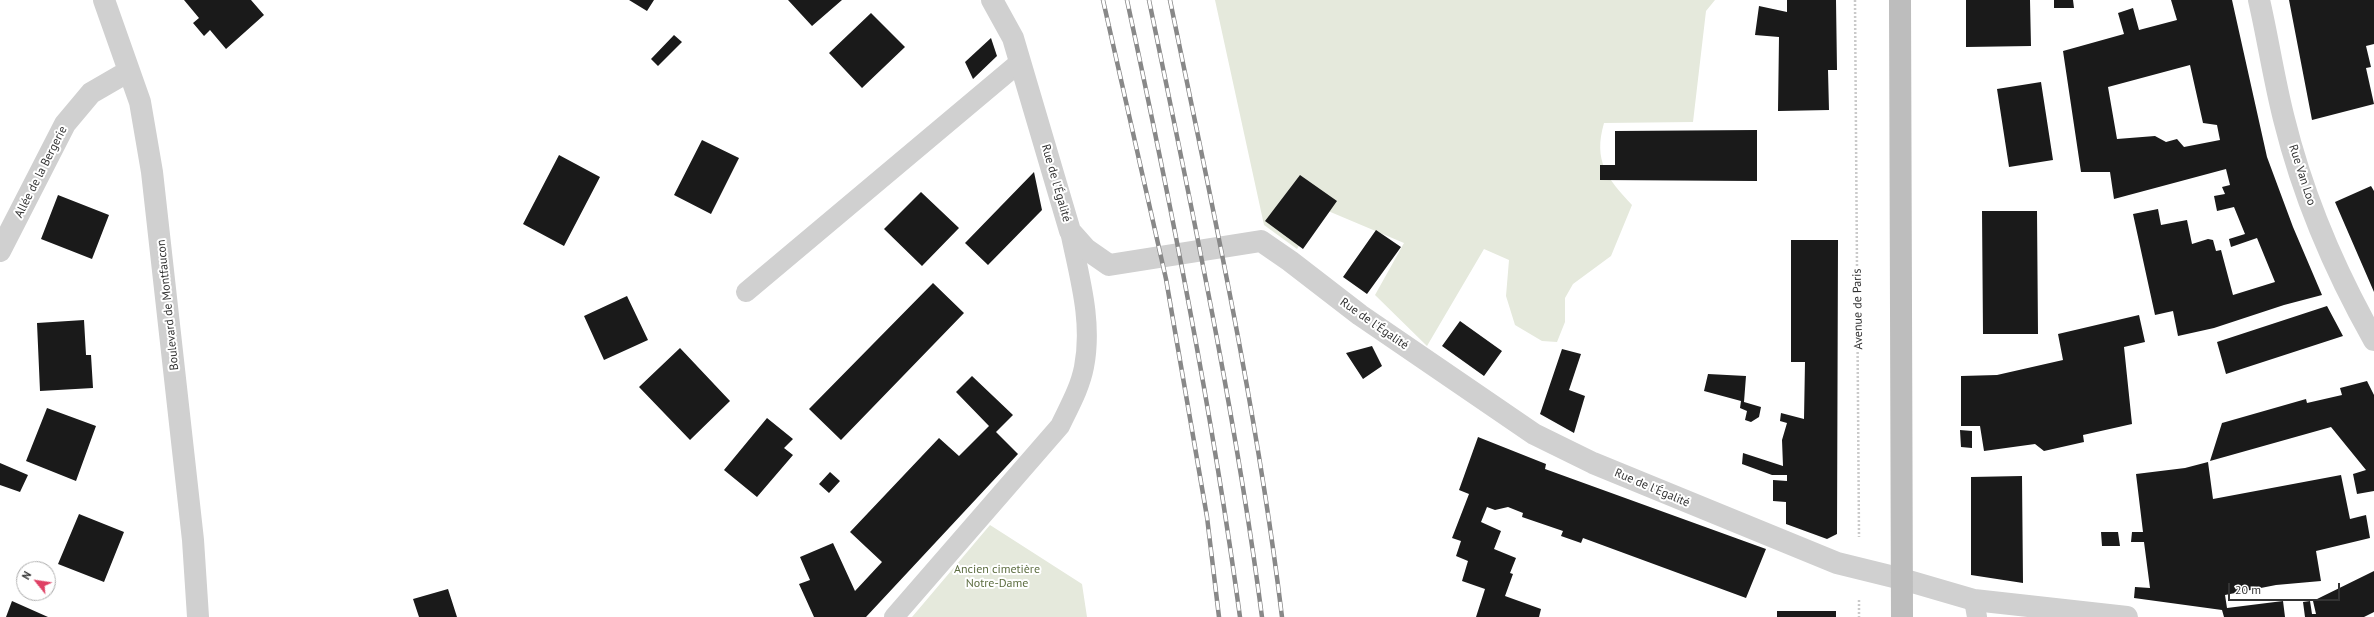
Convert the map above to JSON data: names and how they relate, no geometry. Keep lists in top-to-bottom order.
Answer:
{
  "streets": {
    "street": [
      "Allée de la Bergerie",
      "Rue Van Loo",
      "Rue de l'Égalité",
      "Boulevard de Montfaucon"
    ],
    "path": ["Avenue de Paris"]
  },
  "crossings": [
    ["Allée de la Bergerie", "Boulevard de Montfaucon"],
    ["Rue de l'Égalité", "Avenue de Paris"]
  ],
  "parks": ["Ancien cimetière Notre-Dame"],
  "scale_bar": "20 m",
  "north": "top left"
}
